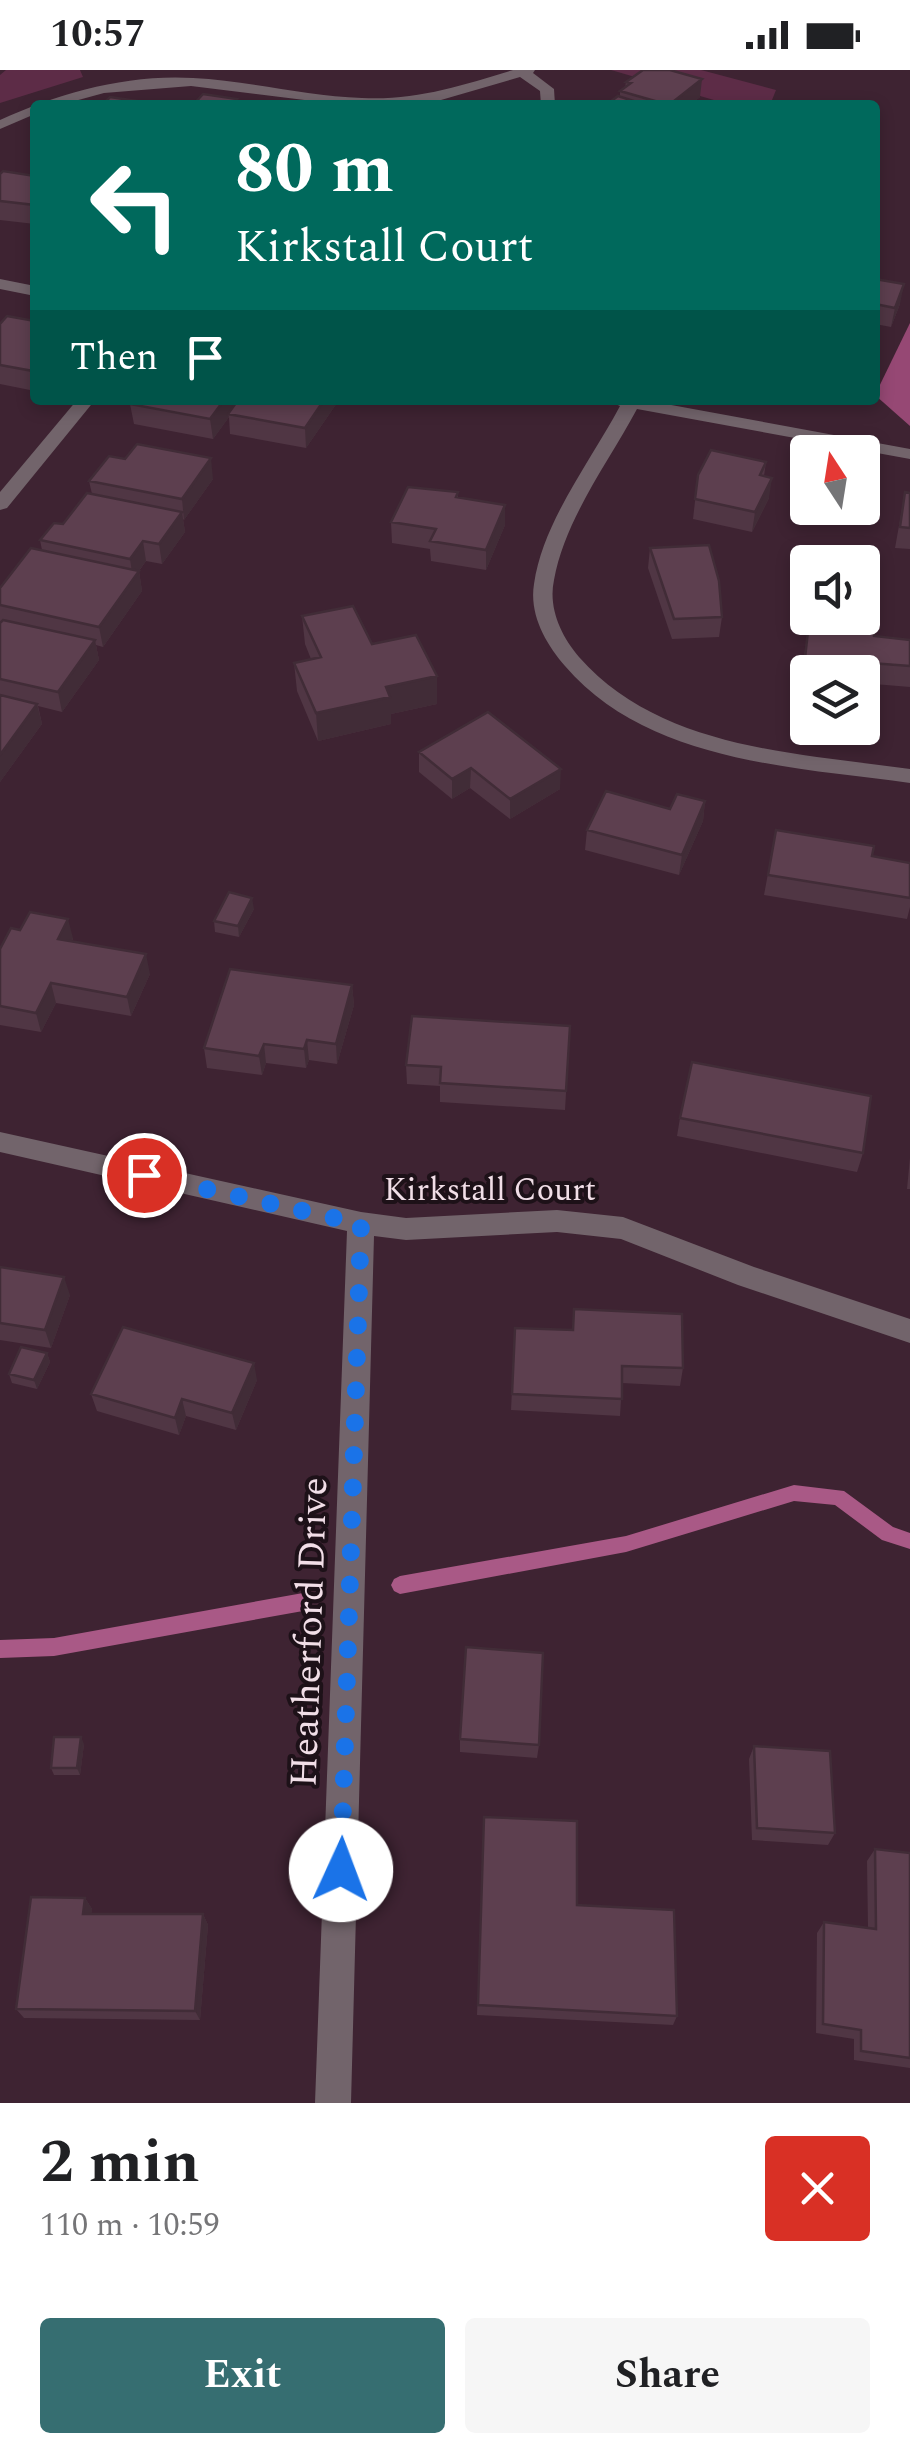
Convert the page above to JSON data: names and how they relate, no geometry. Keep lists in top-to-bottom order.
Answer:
{
  "streets": {
    "street": ["Kirkstall Court", "Heatherford Drive"]
  },
  "crossings": [
    ["Kirkstall Court", "Heatherford Drive"]
  ],
  "north": "top",
  "page": {
    "status": "10:57",
    "turn": ["80 m", "Kirkstall Court"],
    "then": "Then",
    "heading": ["2 min", "110 m · 10:59"],
    "buttons": ["Exit", "Share"]
  }
}
